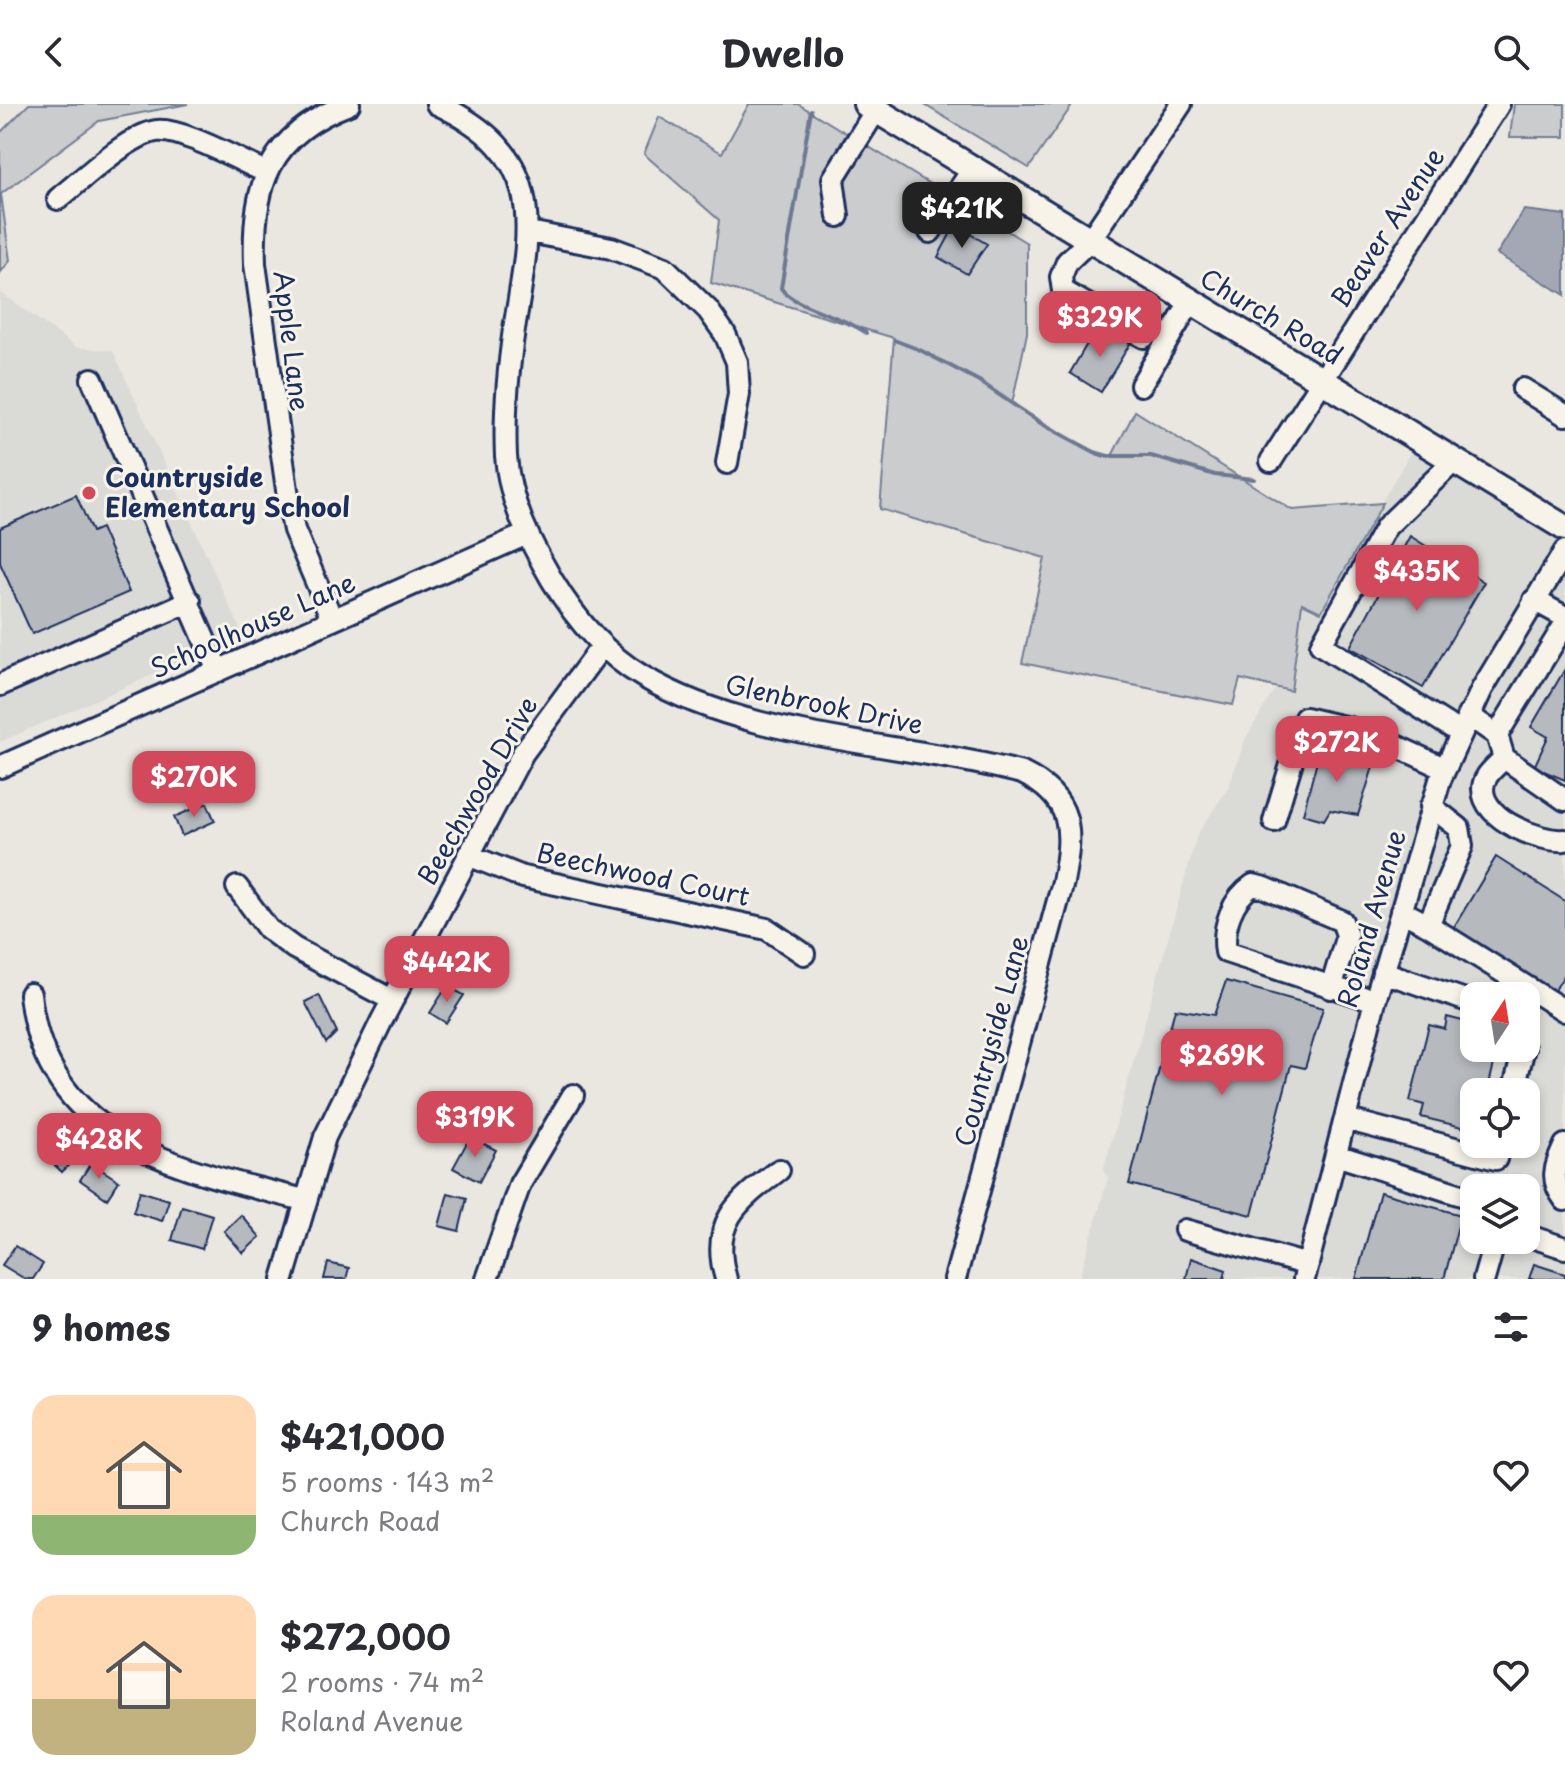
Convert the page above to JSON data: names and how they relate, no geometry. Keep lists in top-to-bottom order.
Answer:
{
  "streets": {
    "main road": ["Church Road"],
    "street": [
      "Beaver Avenue",
      "Apple Lane",
      "Schoolhouse Lane",
      "Glenbrook Drive",
      "Beechwood Drive",
      "Beechwood Court",
      "Roland Avenue",
      "Countryside Lane"
    ]
  },
  "crossings": [
    ["Beaver Avenue", "Church Road"],
    ["Apple Lane", "Schoolhouse Lane"],
    ["Schoolhouse Lane", "Glenbrook Drive"],
    ["Glenbrook Drive", "Beechwood Drive"],
    ["Glenbrook Drive", "Countryside Lane"],
    ["Beechwood Drive", "Beechwood Court"]
  ],
  "places": ["Countryside Elementary School"],
  "north": "top",
  "page": {
    "header": "Dwello",
    "price": [
      "$421K",
      "$329K",
      "$435K",
      "$272K",
      "$270K",
      "$442K",
      "$269K",
      "$319K",
      "$428K"
    ],
    "heading": "9 homes",
    "list": [
      {
        "name": "$421,000",
        "note": "5 rooms · 143 m² · Church Road"
      },
      {
        "name": "$272,000",
        "note": "2 rooms · 74 m² · Roland Avenue"
      }
    ]
  }
}
